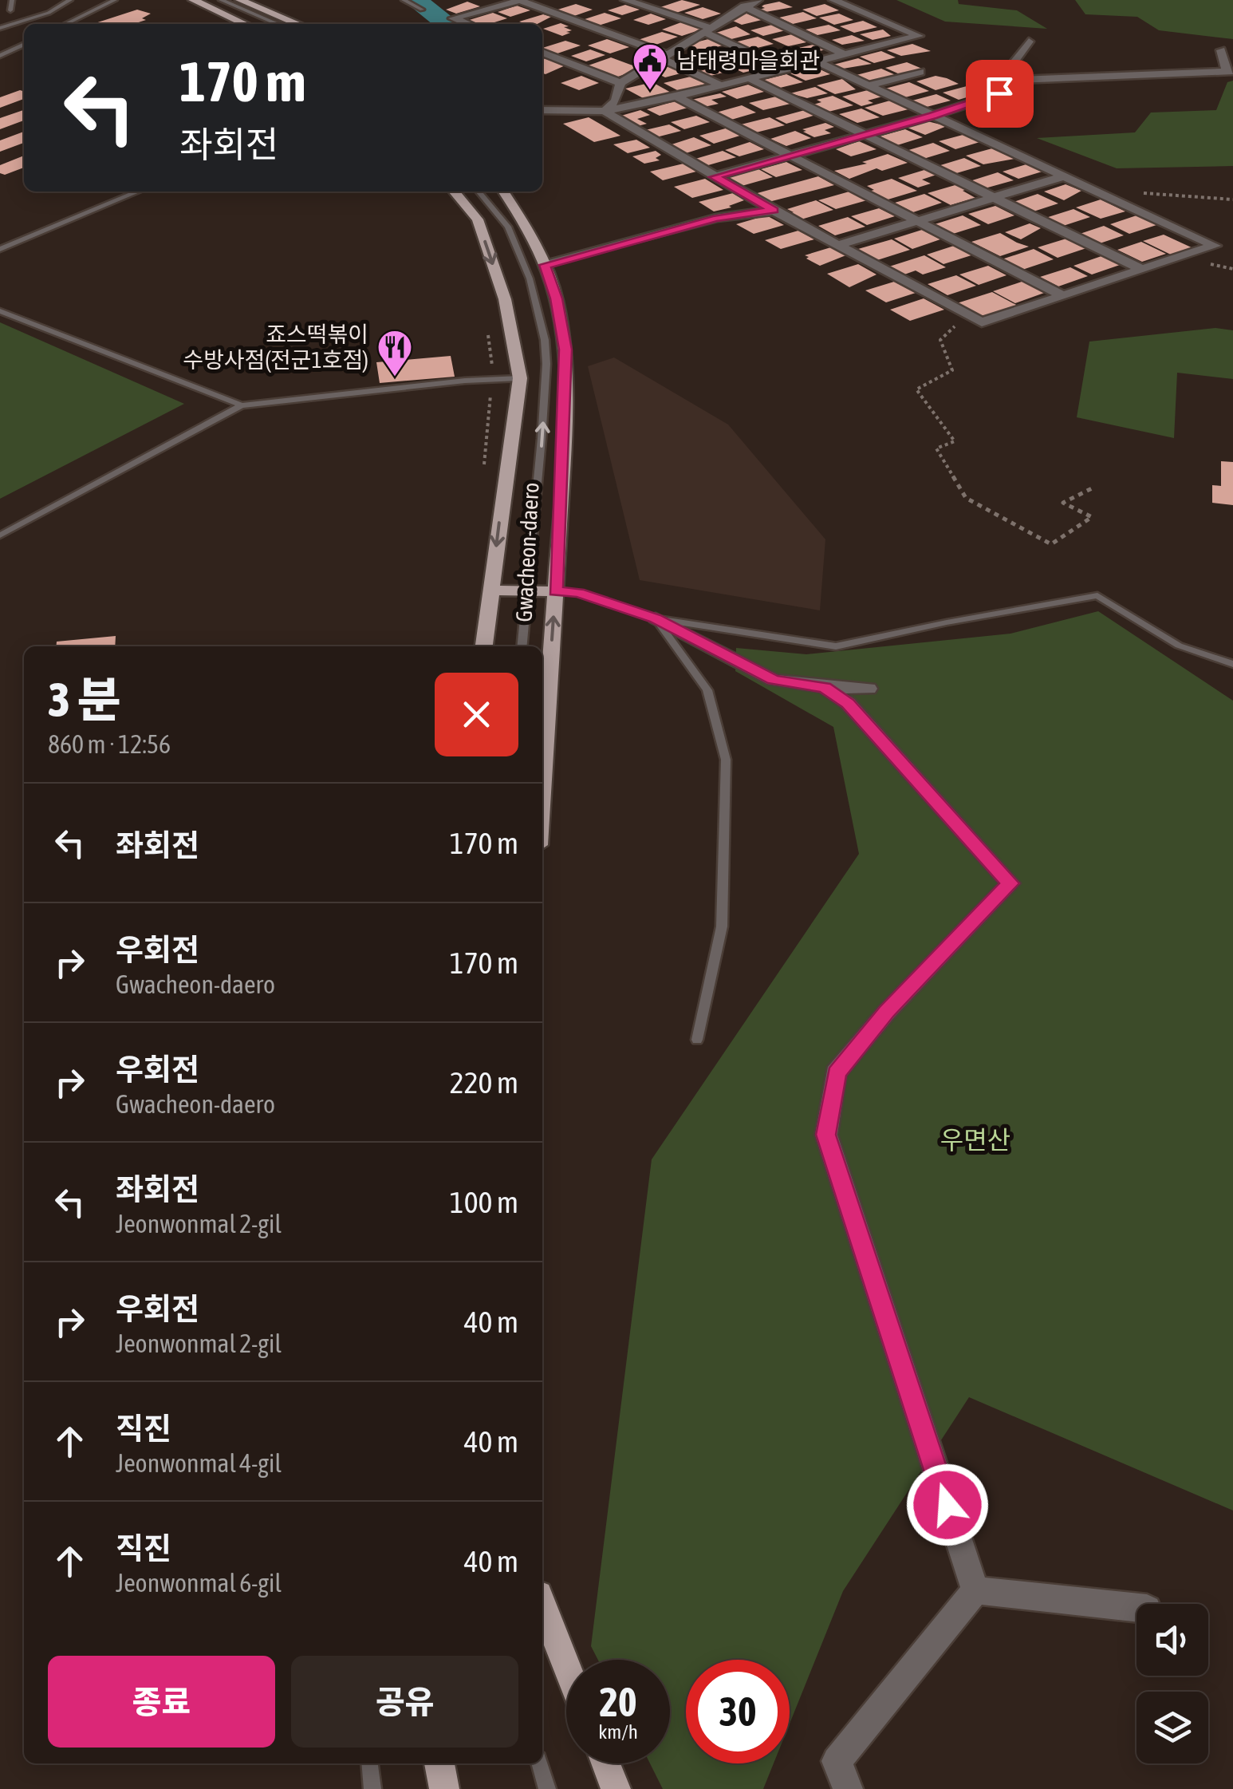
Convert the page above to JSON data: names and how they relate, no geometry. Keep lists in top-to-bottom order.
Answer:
{
  "streets": {
    "main road": ["Gwacheon-daero"]
  },
  "parks": ["우면산"],
  "places": {
    "public building": ["남태령마을회관"],
    "restaurant": ["죠스떡볶이 수방사점(전군1호점)"]
  },
  "page": {
    "turn": ["170 m", "좌회전"],
    "heading": ["3 분", "860 m · 12:56"],
    "list": [
      {
        "name": "좌회전",
        "value": "170 m"
      },
      {
        "name": "우회전",
        "note": "Gwacheon-daero",
        "value": "170 m"
      },
      {
        "name": "우회전",
        "note": "Gwacheon-daero",
        "value": "220 m"
      },
      {
        "name": "좌회전",
        "note": "Jeonwonmal 2-gil",
        "value": "100 m"
      },
      {
        "name": "우회전",
        "note": "Jeonwonmal 2-gil",
        "value": "40 m"
      },
      {
        "name": "직진",
        "note": "Jeonwonmal 4-gil",
        "value": "40 m"
      },
      {
        "name": "직진",
        "note": "Jeonwonmal 6-gil",
        "value": "40 m"
      }
    ],
    "buttons": ["종료", "공유"],
    "speed": "20 km/h",
    "limit": "30"
  }
}
